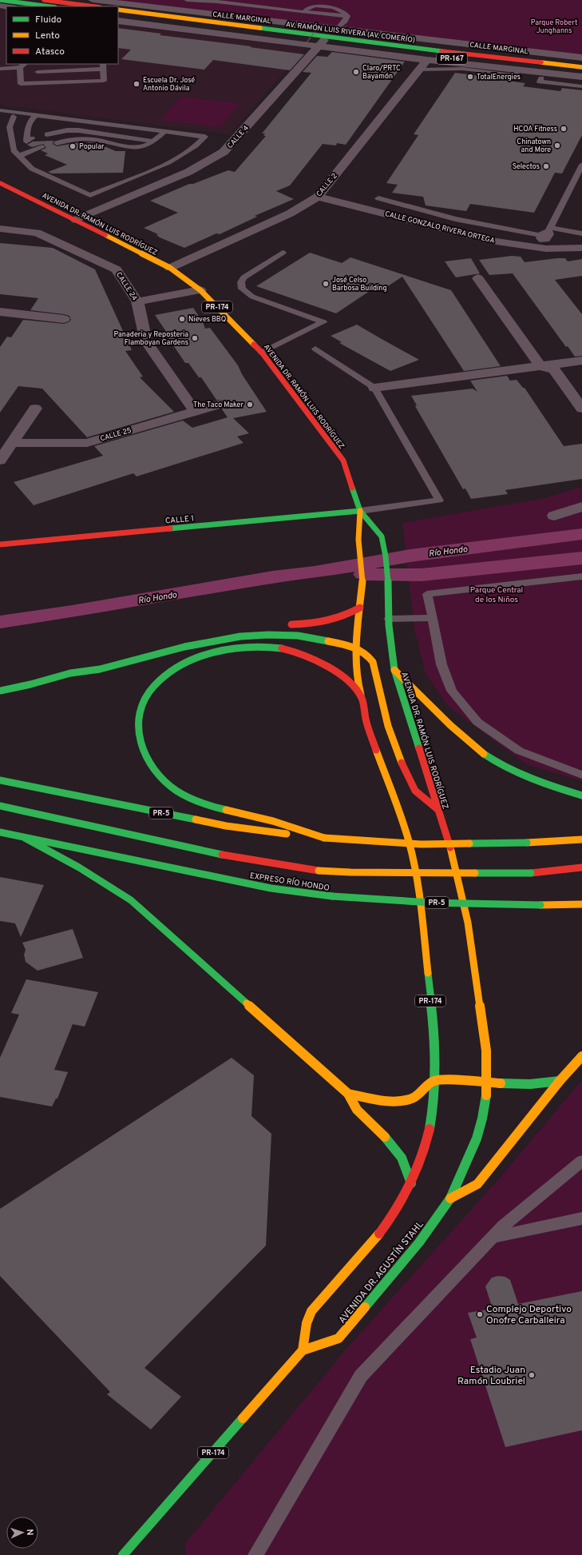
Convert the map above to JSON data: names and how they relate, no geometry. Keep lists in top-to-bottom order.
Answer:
{
  "streets": {
    "main road": [
      "AV. RAMÓN LUIS RIVERA (AV. COMERÍO)",
      "PR-167",
      "AVENIDA DR. RAMÓN LUIS RODRÍGUEZ",
      "PR-174",
      "CALLE 1",
      "PR-5",
      "EXPRESO RÍO HONDO",
      "AVENIDA DR. AGUSTÍN STAHL"
    ],
    "street": [
      "CALLE MARGINAL",
      "CALLE 4",
      "CALLE 2",
      "CALLE GONZALO RIVERA ORTEGA",
      "CALLE 24",
      "CALLE 25"
    ]
  },
  "crossings": [
    ["CALLE MARGINAL", "CALLE 4"],
    ["AV. RAMÓN LUIS RIVERA (AV. COMERÍO)", "CALLE 4"],
    ["CALLE 4", "AVENIDA DR. RAMÓN LUIS RODRÍGUEZ"],
    ["CALLE 2", "AVENIDA DR. RAMÓN LUIS RODRÍGUEZ"],
    ["CALLE 2", "CALLE GONZALO RIVERA ORTEGA"],
    ["AVENIDA DR. RAMÓN LUIS RODRÍGUEZ", "PR-174"],
    ["AVENIDA DR. RAMÓN LUIS RODRÍGUEZ", "CALLE 1"],
    ["AVENIDA DR. RAMÓN LUIS RODRÍGUEZ", "AVENIDA DR. AGUSTÍN STAHL"],
    ["CALLE 24", "CALLE 25"],
    ["PR-174", "AVENIDA DR. AGUSTÍN STAHL"]
  ],
  "water": ["Río Hondo"],
  "parks": ["Parque Robert Junghanns", "Parque Central de los Niños"],
  "places": [
    "Claro/PRTC Bayamón",
    "TotalEnergies",
    "Escuela Dr. José Antonio Dávila",
    "HCOA Fitness",
    "Chinatown and More",
    "Popular",
    "Selectos",
    "José Celso Barbosa Building",
    "Nieves BBQ",
    "Panaderia y Reposteria Flamboyan Gardens",
    "The Taco Maker",
    "Complejo Deportivo Onofre Carballeira",
    "Estadio Juan Ramón Loubriel"
  ],
  "legend": ["Fluido", "Lento", "Atasco"],
  "north": "right"
}
